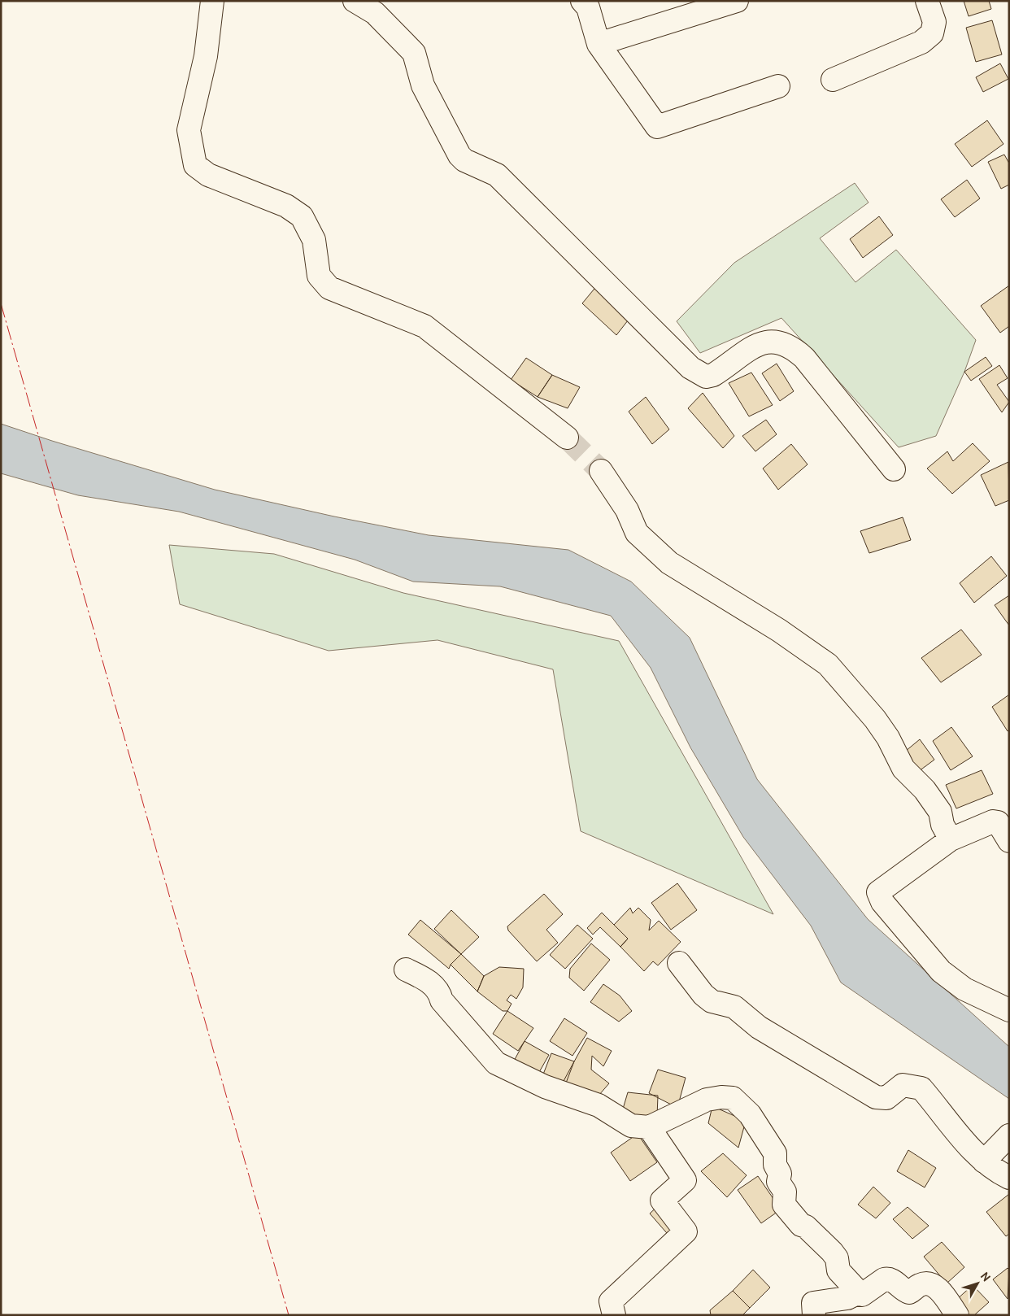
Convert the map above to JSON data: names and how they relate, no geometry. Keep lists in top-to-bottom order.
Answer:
{
  "north": "top right"
}
